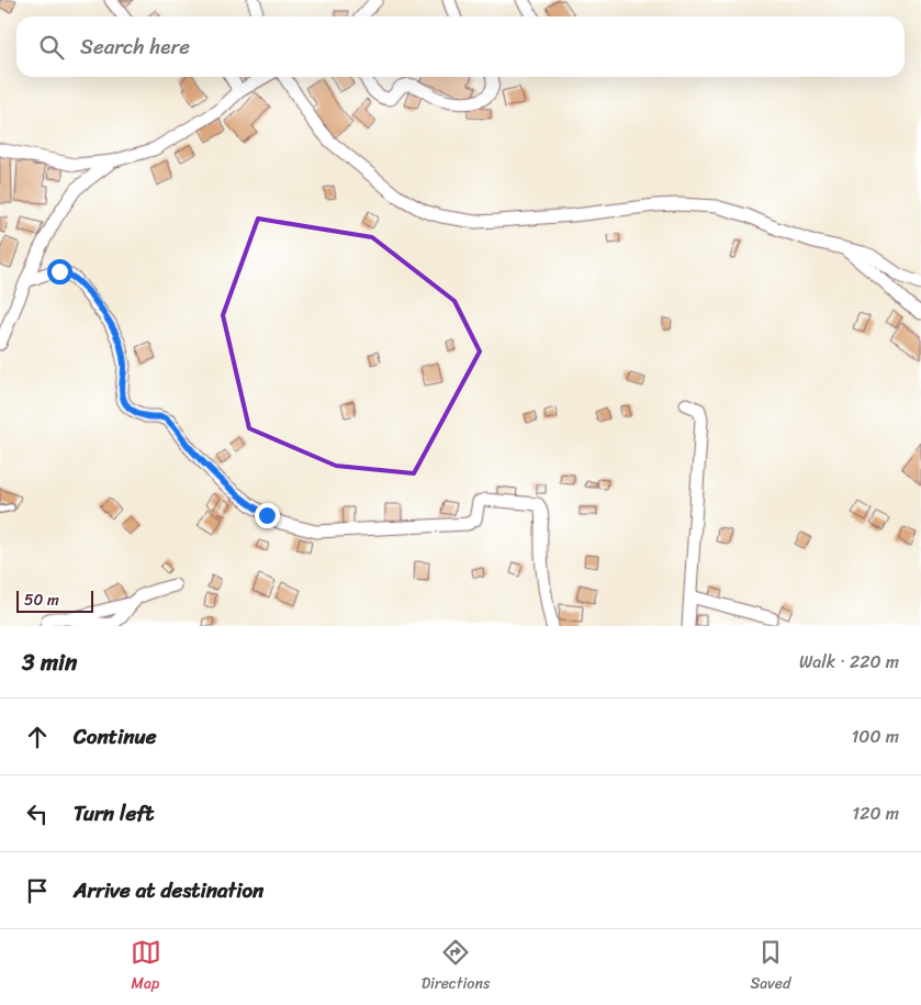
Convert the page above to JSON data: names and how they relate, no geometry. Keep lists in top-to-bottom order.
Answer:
{
  "scale_bar": "50 m",
  "page": {
    "search": "Search here",
    "scale": "50 m",
    "heading": ["3 min", "Walk · 220 m"],
    "list": [
      ["Continue", "100 m"],
      ["Turn left", "120 m"],
      "Arrive at destination"
    ],
    "nav": ["Map", "Directions", "Saved"]
  }
}
